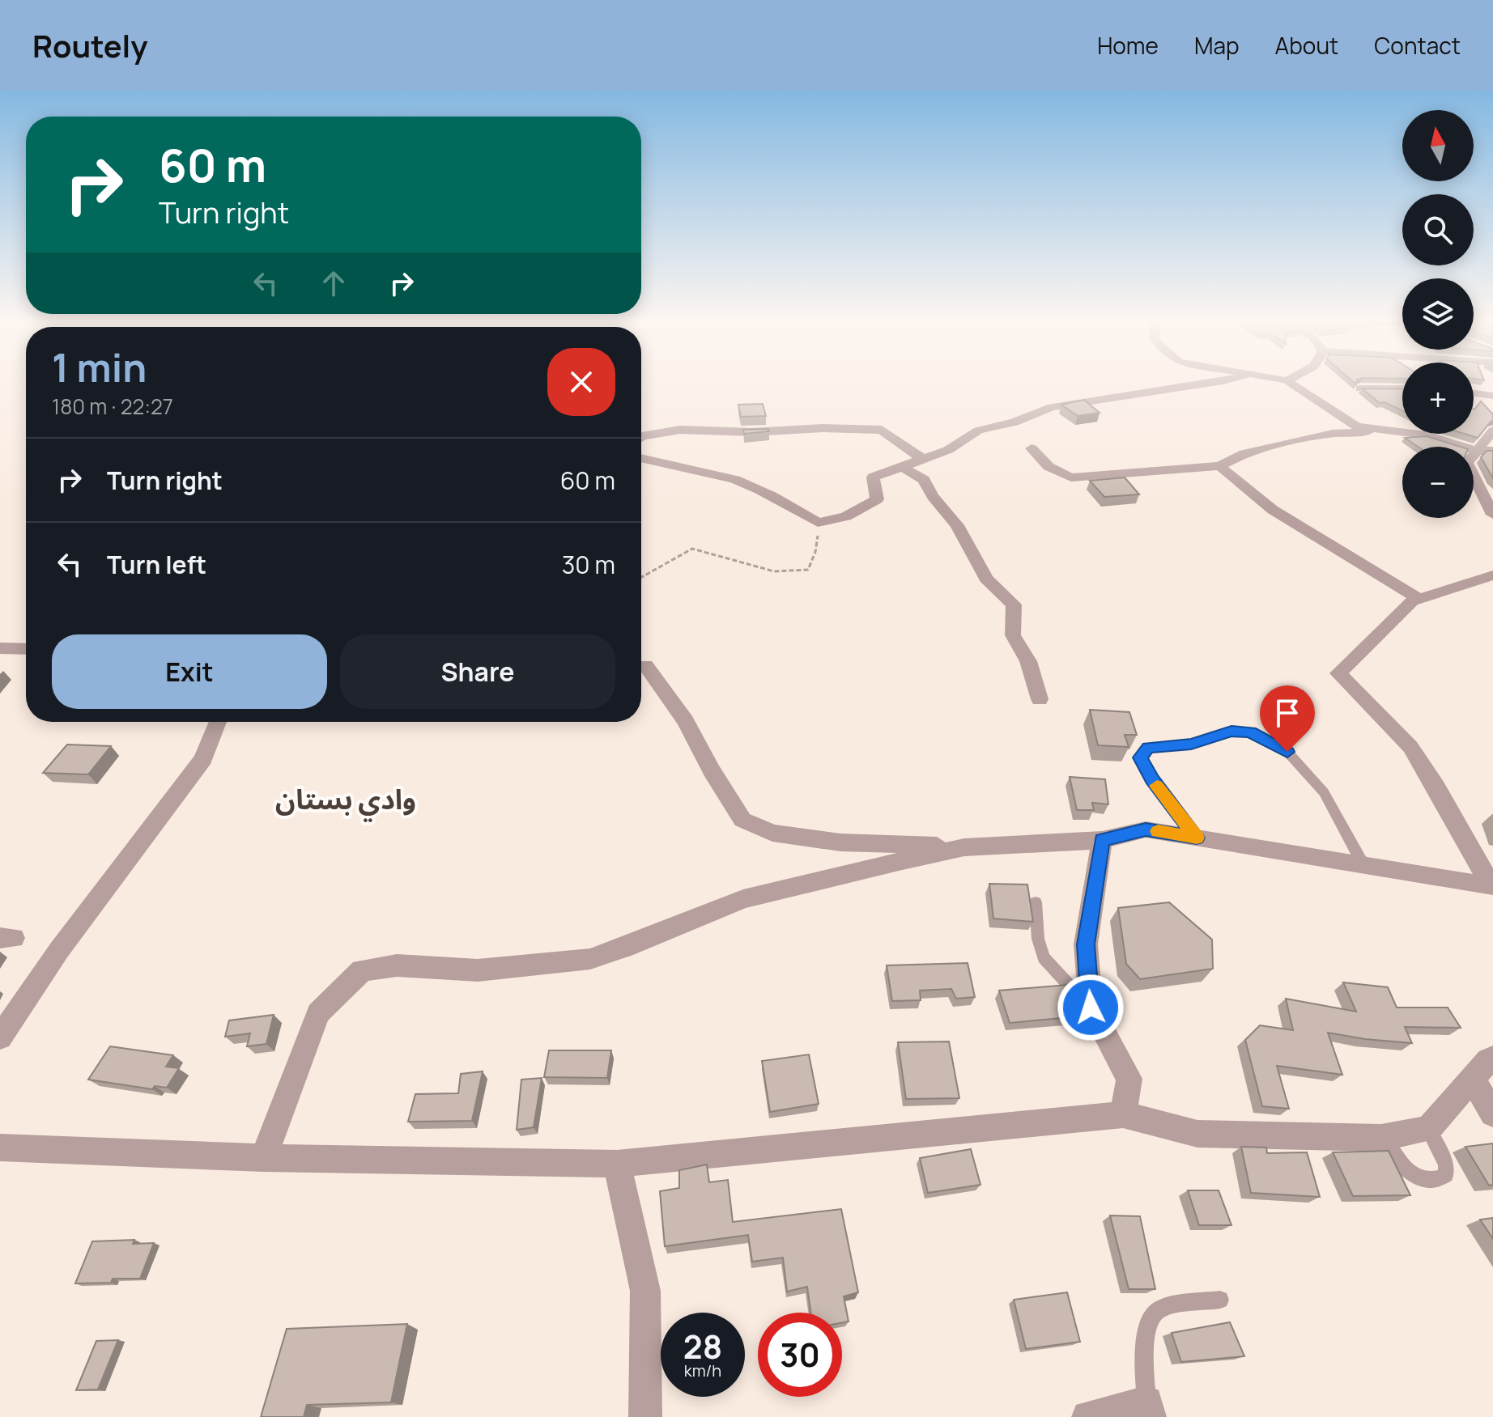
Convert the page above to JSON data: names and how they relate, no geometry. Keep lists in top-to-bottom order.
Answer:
{
  "districts": ["وادي بستان"],
  "north": "top",
  "page": {
    "header": "Routely",
    "nav": [
      "Home",
      "Map",
      "About",
      "Contact"
    ],
    "map_buttons": ["+", "−"],
    "turn": ["60 m", "Turn right"],
    "heading": ["1 min", "180 m · 22:27"],
    "list": [
      {
        "name": "Turn right",
        "value": "60 m"
      },
      {
        "name": "Turn left",
        "value": "30 m"
      }
    ],
    "buttons": ["Exit", "Share"],
    "speed": "28 km/h",
    "limit": "30"
  }
}
